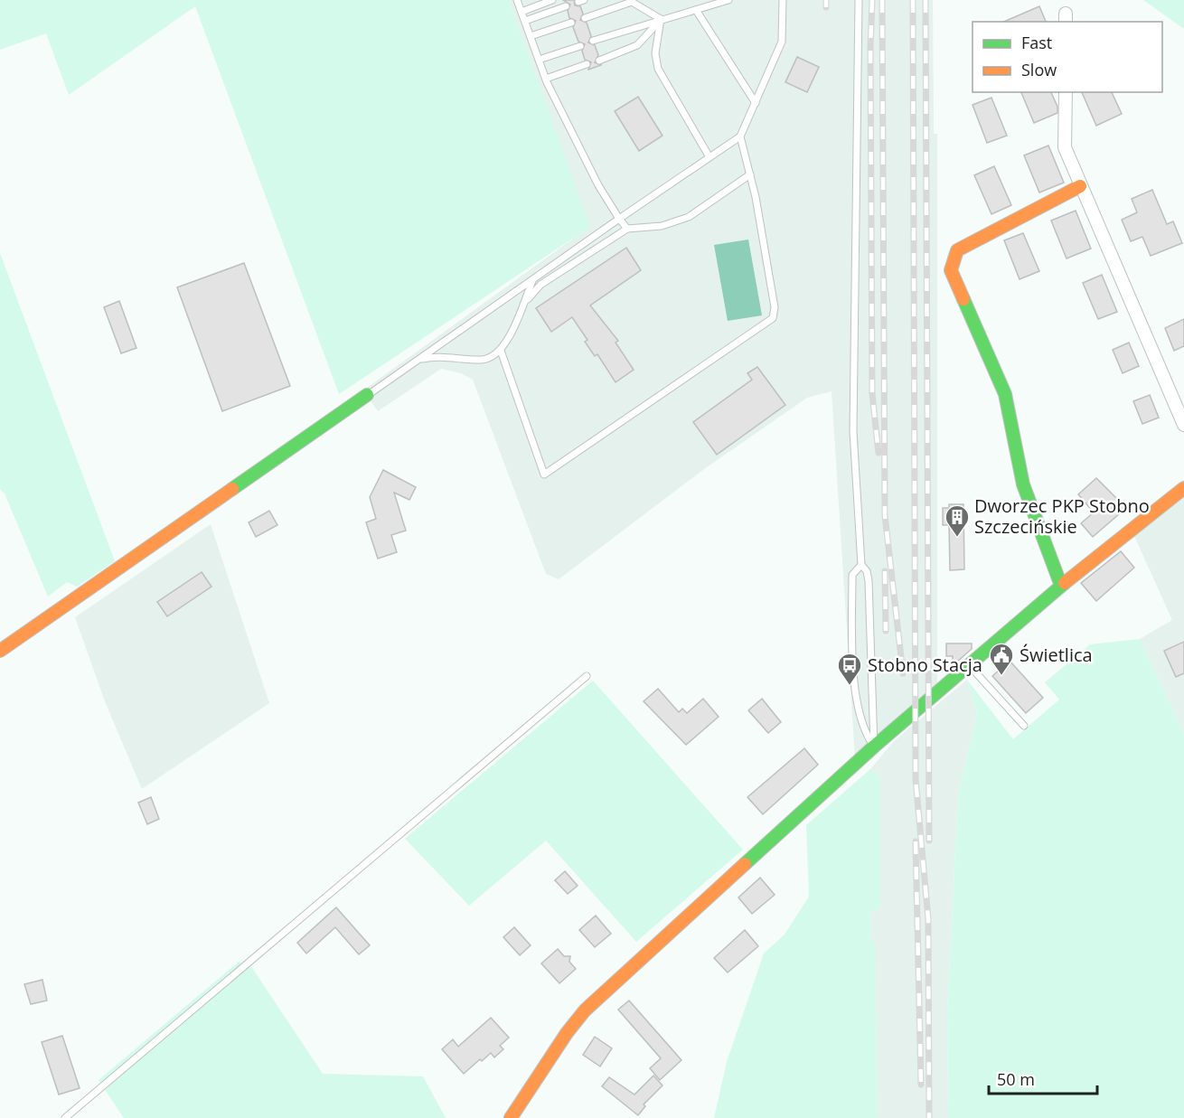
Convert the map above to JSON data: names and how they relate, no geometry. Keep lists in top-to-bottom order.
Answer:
{
  "places": {
    "building": ["Dworzec PKP Stobno Szczecińskie"],
    "public building": ["Świetlica"],
    "bus stop": ["Stobno Stacja"]
  },
  "legend": ["Fast", "Slow"],
  "scale_bar": "50 m"
}
